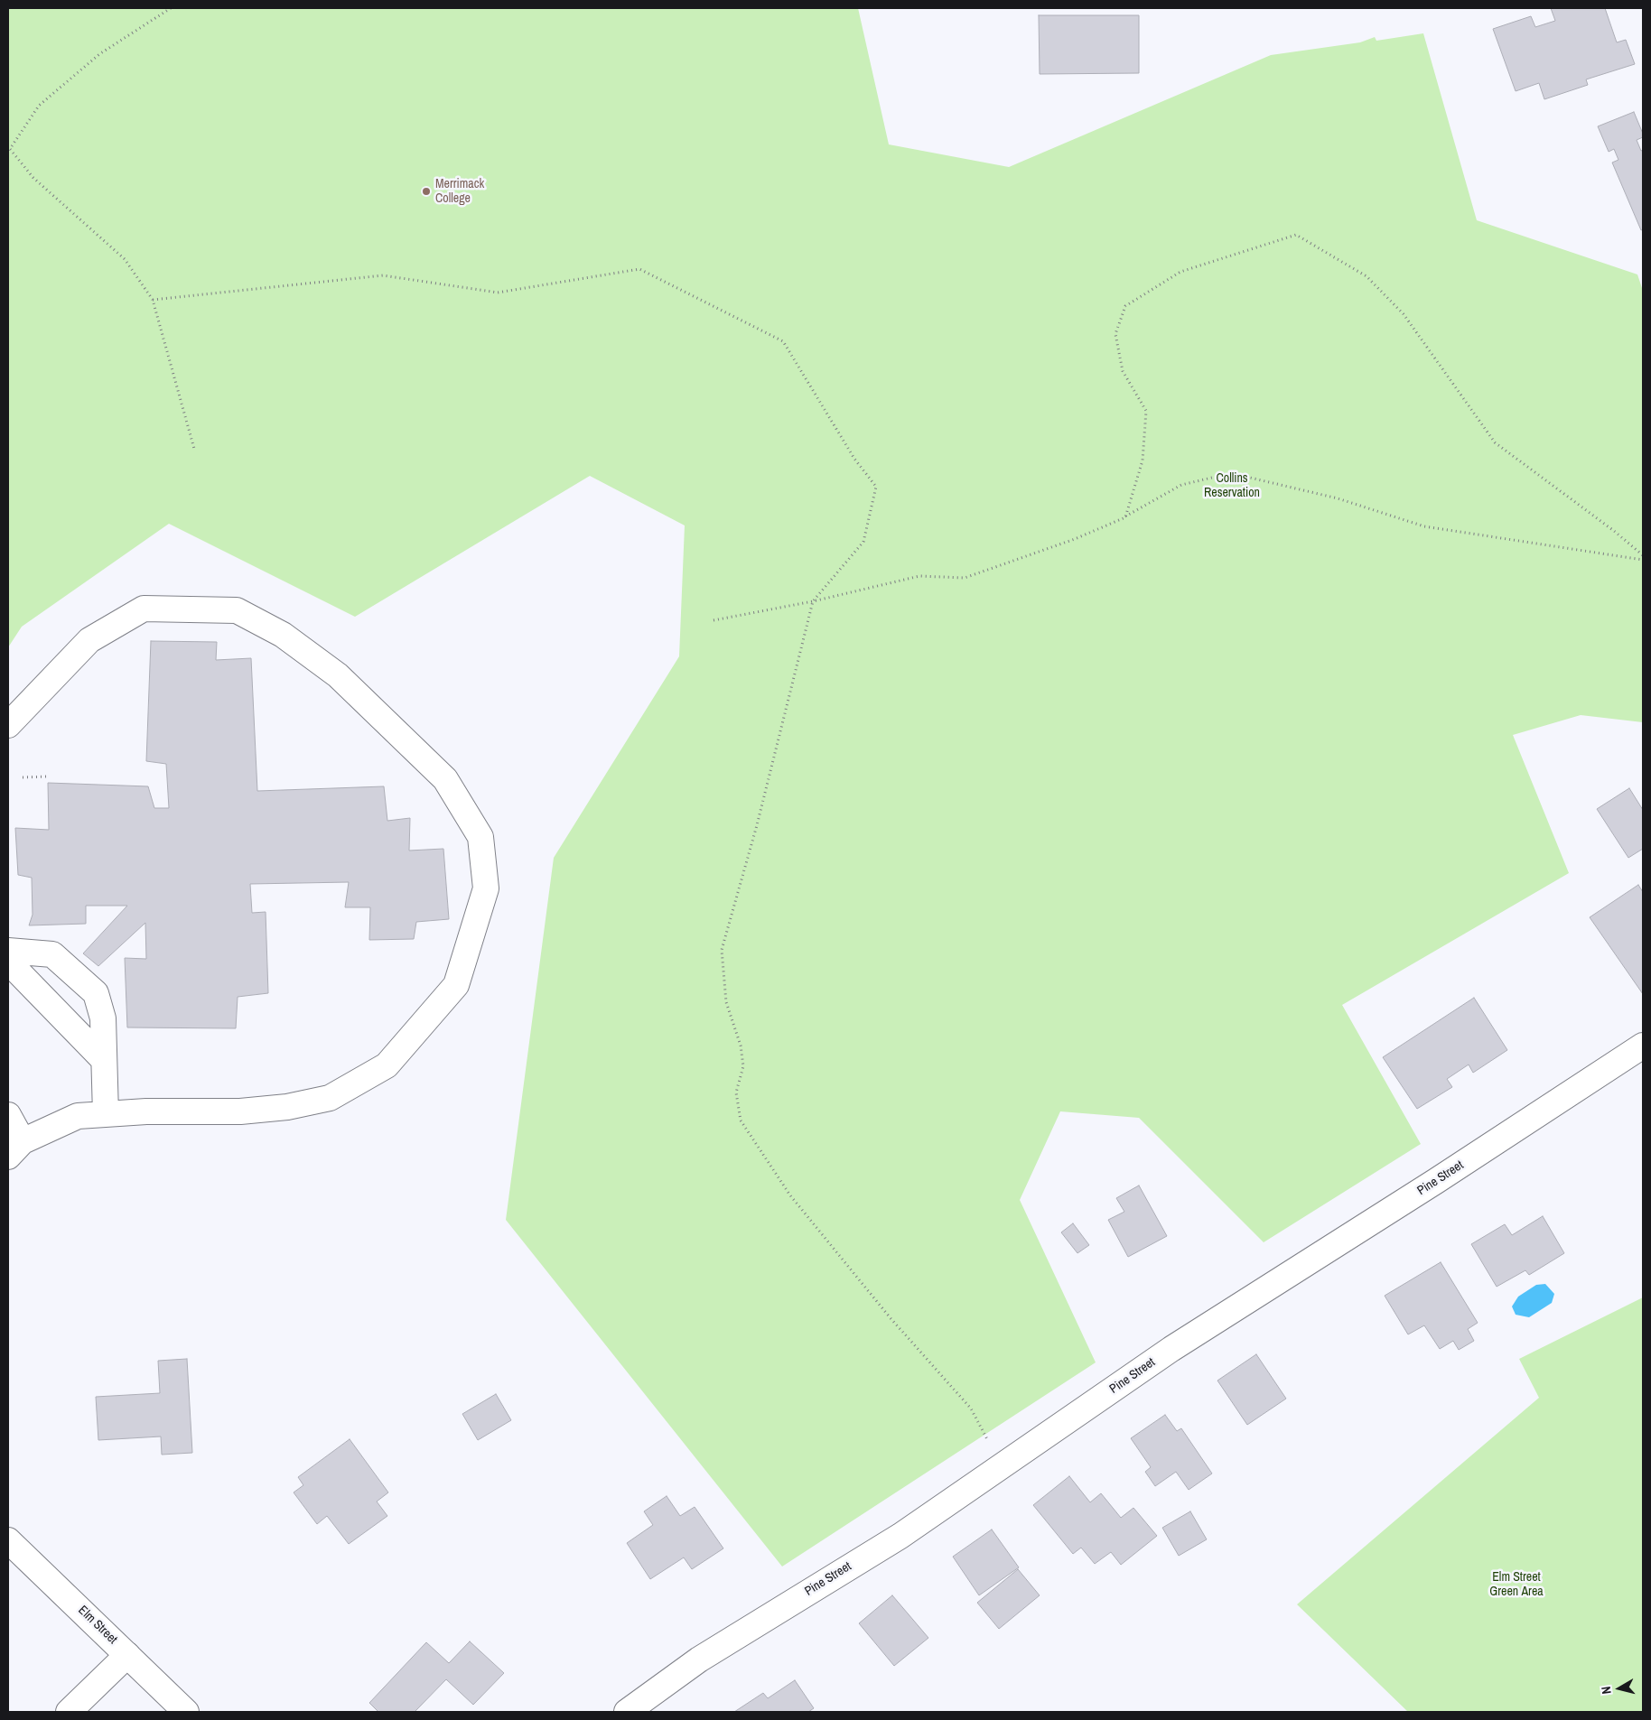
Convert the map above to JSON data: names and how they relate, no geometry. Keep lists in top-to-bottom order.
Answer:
{
  "streets": {
    "street": ["Pine Street", "Elm Street"]
  },
  "parks": ["Collins Reservation", "Elm Street Green Area"],
  "places": ["Merrimack College"],
  "north": "left"
}
